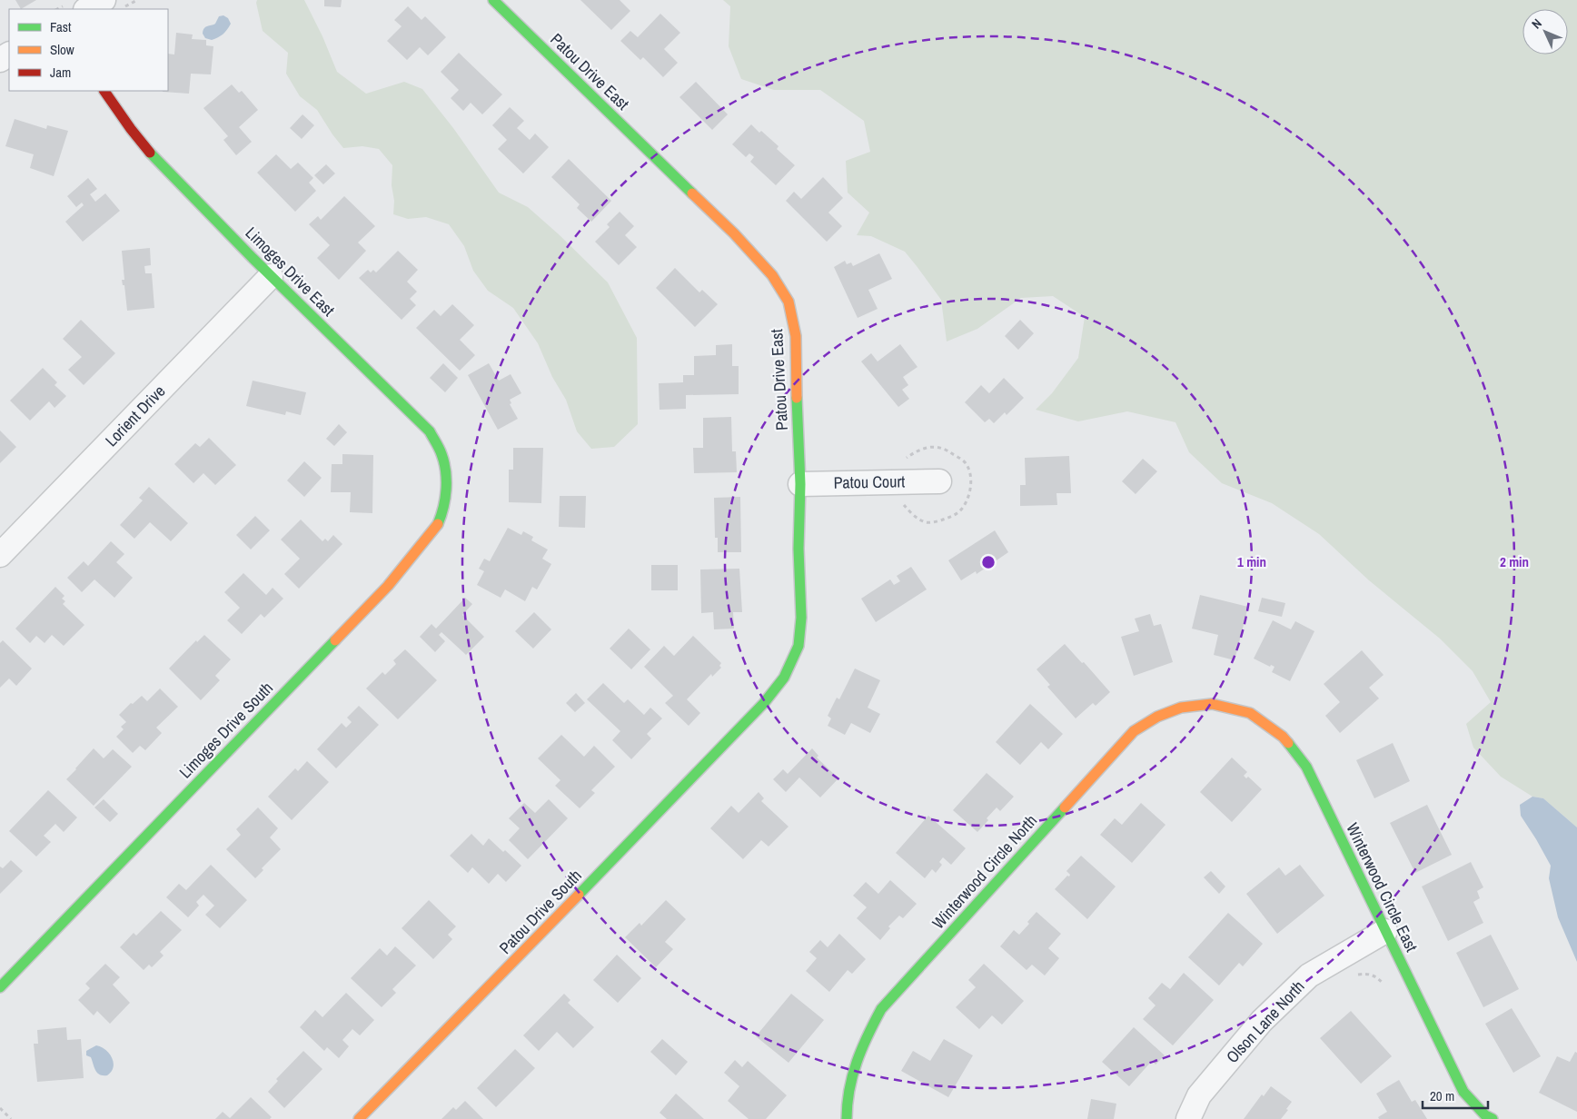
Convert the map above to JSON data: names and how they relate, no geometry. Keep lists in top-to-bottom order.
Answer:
{
  "streets": {
    "street": [
      "Patou Drive East",
      "Limoges Drive East",
      "Lorient Drive",
      "Patou Court",
      "Limoges Drive South",
      "Winterwood Circle North",
      "Winterwood Circle East",
      "Patou Drive South",
      "Olson Lane North"
    ]
  },
  "crossings": [
    ["Patou Drive East", "Patou Court"],
    ["Patou Drive East", "Patou Drive South"],
    ["Limoges Drive East", "Lorient Drive"],
    ["Limoges Drive East", "Limoges Drive South"],
    ["Winterwood Circle North", "Winterwood Circle East"],
    ["Winterwood Circle East", "Olson Lane North"]
  ],
  "legend": ["Fast", "Slow", "Jam"],
  "scale_bar": "20 m",
  "north": "top left",
  "rings": ["1 min", "2 min"]
}
